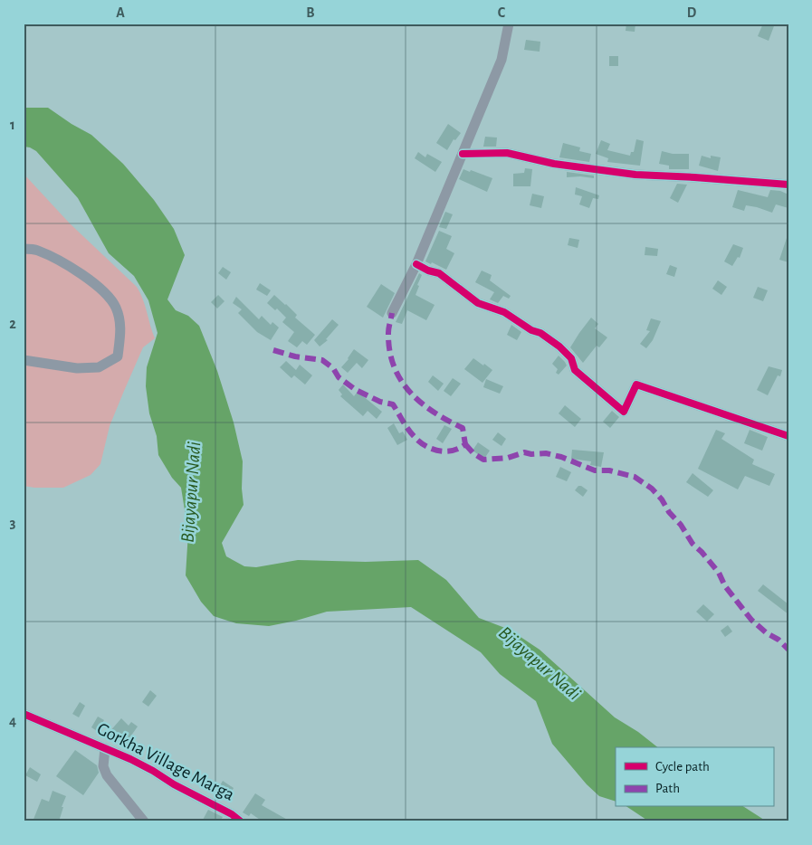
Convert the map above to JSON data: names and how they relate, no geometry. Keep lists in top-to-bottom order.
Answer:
{
  "streets": {
    "street": ["Gorkha Village Marga"]
  },
  "water": ["Bijayapur Nadi"],
  "legend": ["Cycle path", "Path"],
  "grid": {
    "columns": [
      "A",
      "B",
      "C",
      "D"
    ],
    "rows": [
      "1",
      "2",
      "3",
      "4"
    ]
  }
}
